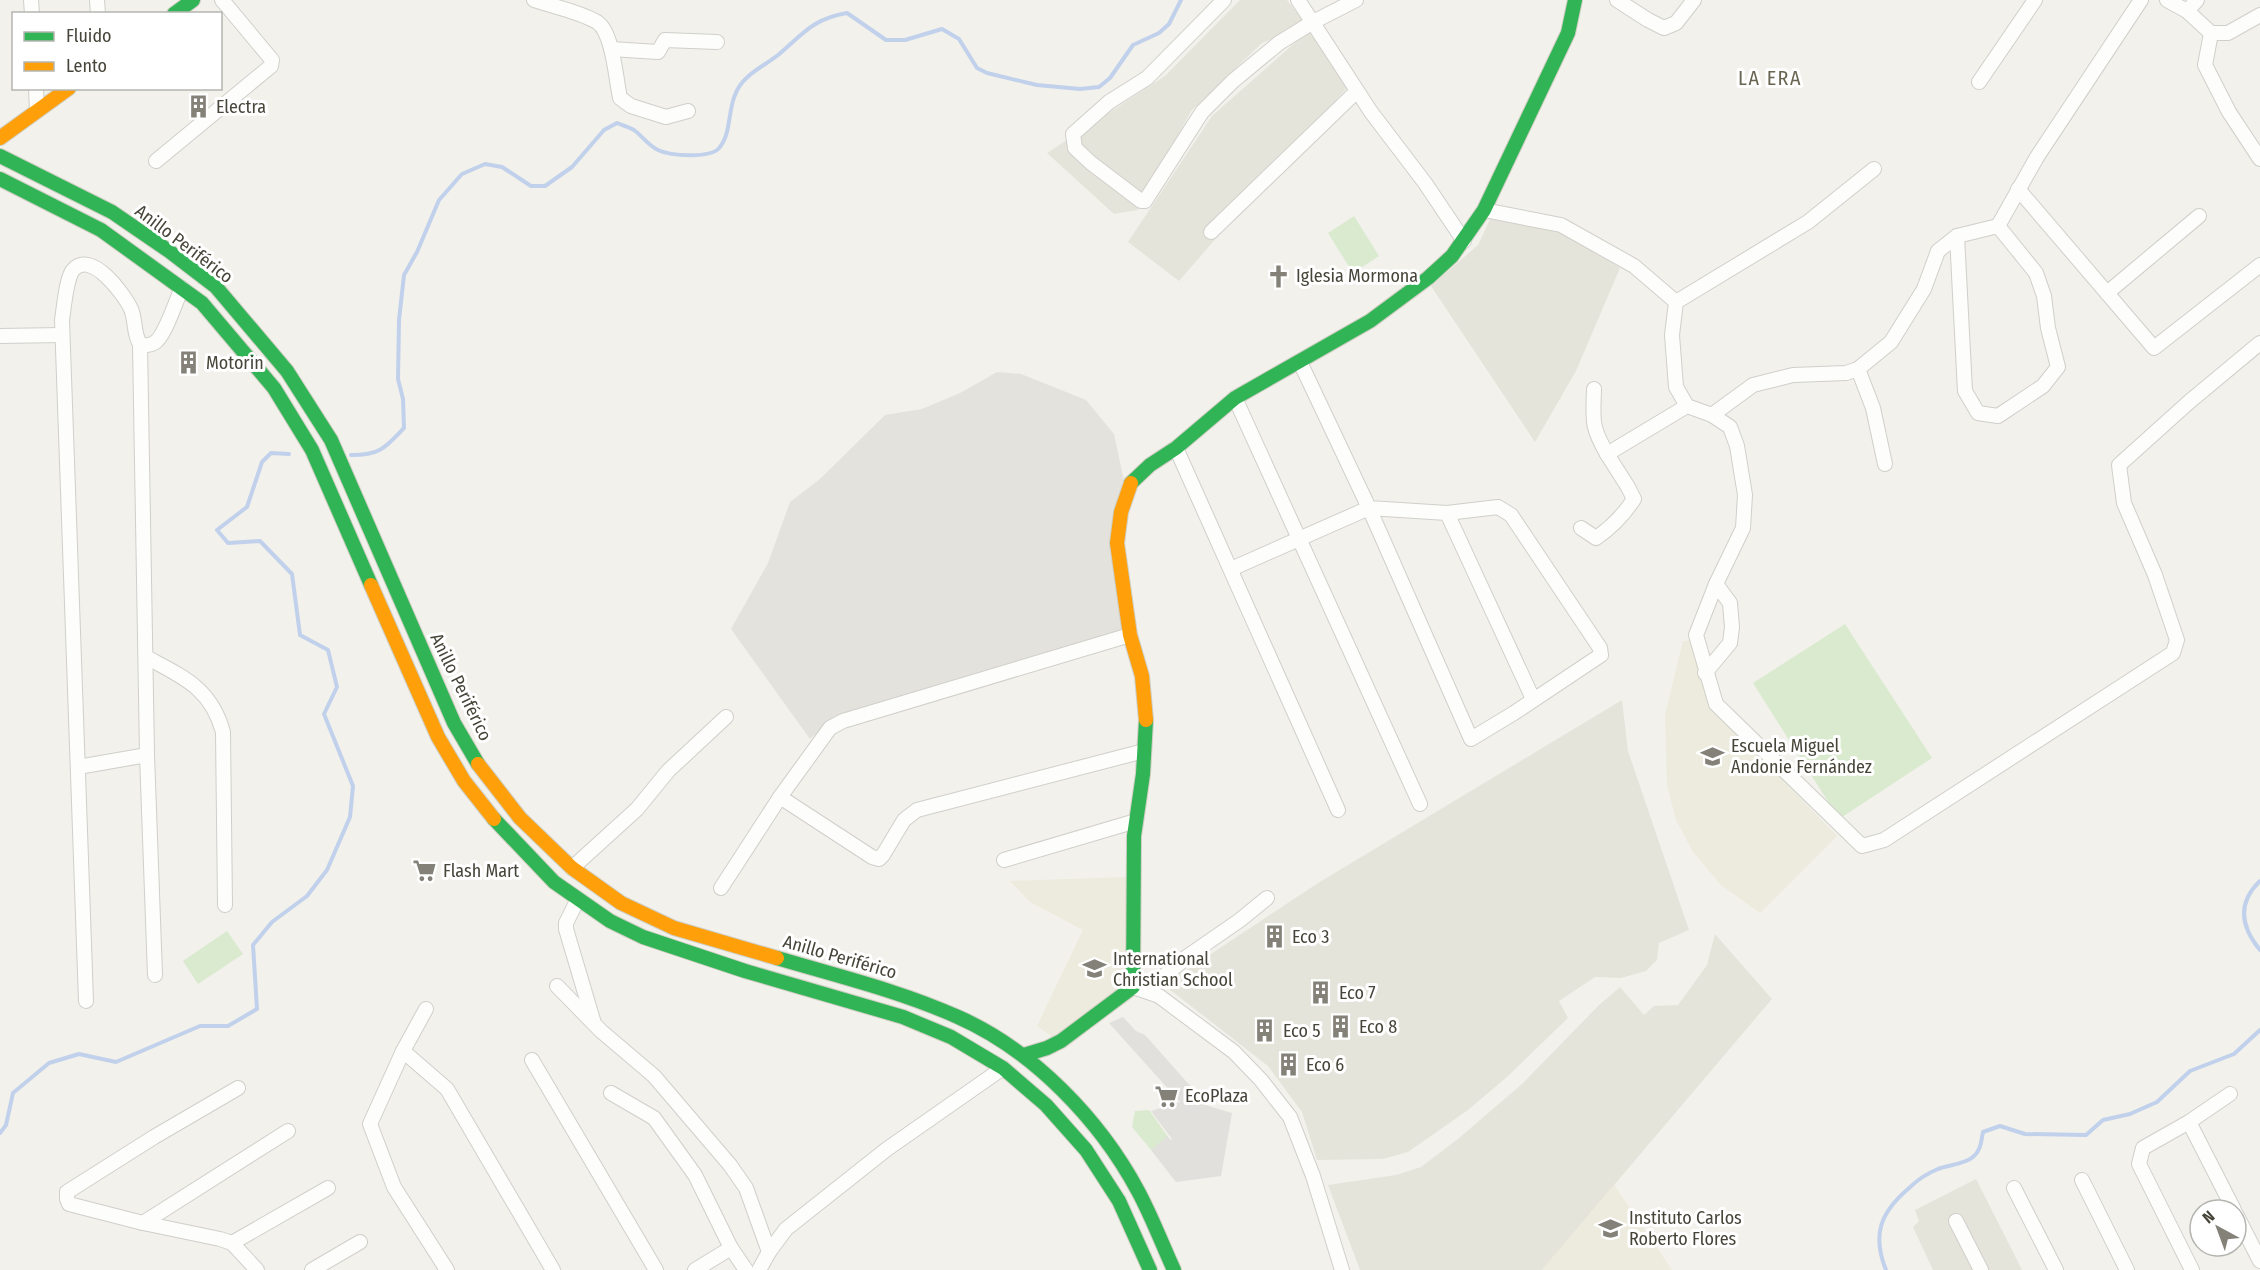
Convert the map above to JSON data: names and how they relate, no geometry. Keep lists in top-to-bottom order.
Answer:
{
  "streets": {
    "main road": ["Anillo Periférico"]
  },
  "districts": ["LA ERA"],
  "places": {
    "building": [
      "Electra",
      "Motorin",
      "Eco 3",
      "Eco 7",
      "Eco 8",
      "Eco 5",
      "Eco 6"
    ],
    "church": ["Iglesia Mormona"],
    "school or university": ["Escuela Miguel Andonie Fernández", "International Christian School", "Instituto Carlos Roberto Flores"],
    "supermarket": ["Flash Mart", "EcoPlaza"]
  },
  "legend": ["Fluido", "Lento"],
  "north": "top left"
}
